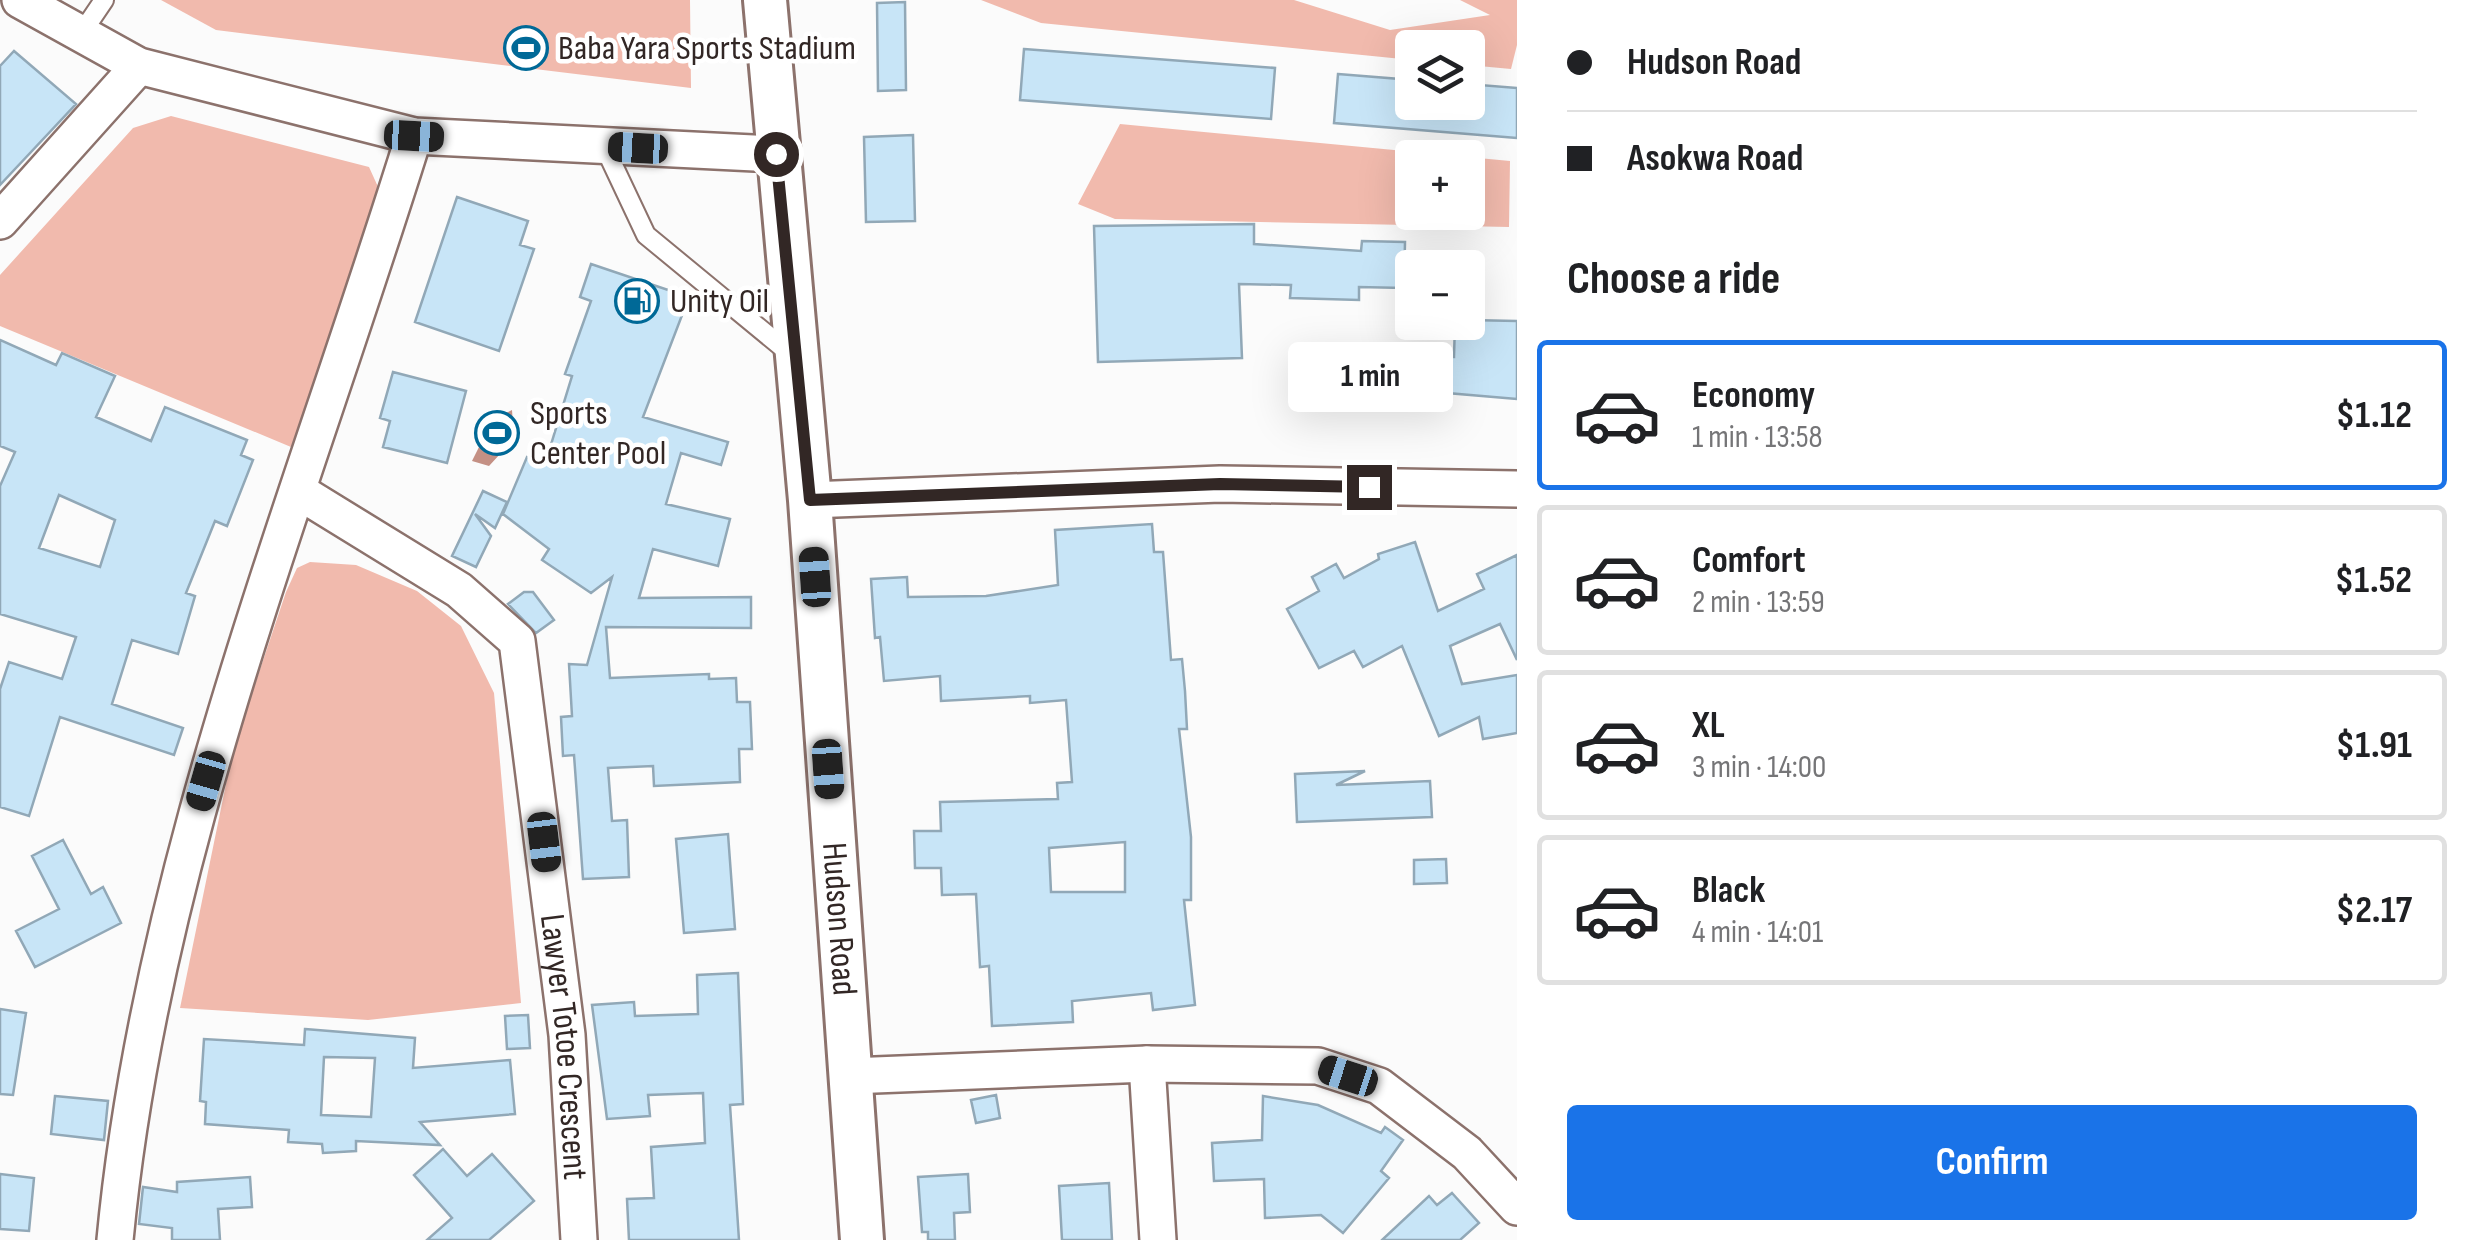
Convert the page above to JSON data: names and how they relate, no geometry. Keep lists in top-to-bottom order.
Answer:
{
  "streets": {
    "street": ["Hudson Road", "Lawyer Totoe Crescent"]
  },
  "places": {
    "sports": ["Baba Yara Sports Stadium", "Sports Center Pool"],
    "fuel station": ["Unity Oil"]
  },
  "page": {
    "banner": ["Hudson Road", "Asokwa Road"],
    "map_buttons": ["+", "−"],
    "heading": "Choose a ride",
    "list": [
      {
        "name": "Economy",
        "note": "1 min · 13:58",
        "value": "$1.12"
      },
      {
        "name": "Comfort",
        "note": "2 min · 13:59",
        "value": "$1.52"
      },
      {
        "name": "XL",
        "note": "3 min · 14:00",
        "value": "$1.91"
      },
      {
        "name": "Black",
        "note": "4 min · 14:01",
        "value": "$2.17"
      }
    ],
    "bubble": "1 min",
    "buttons": "Confirm"
  }
}
